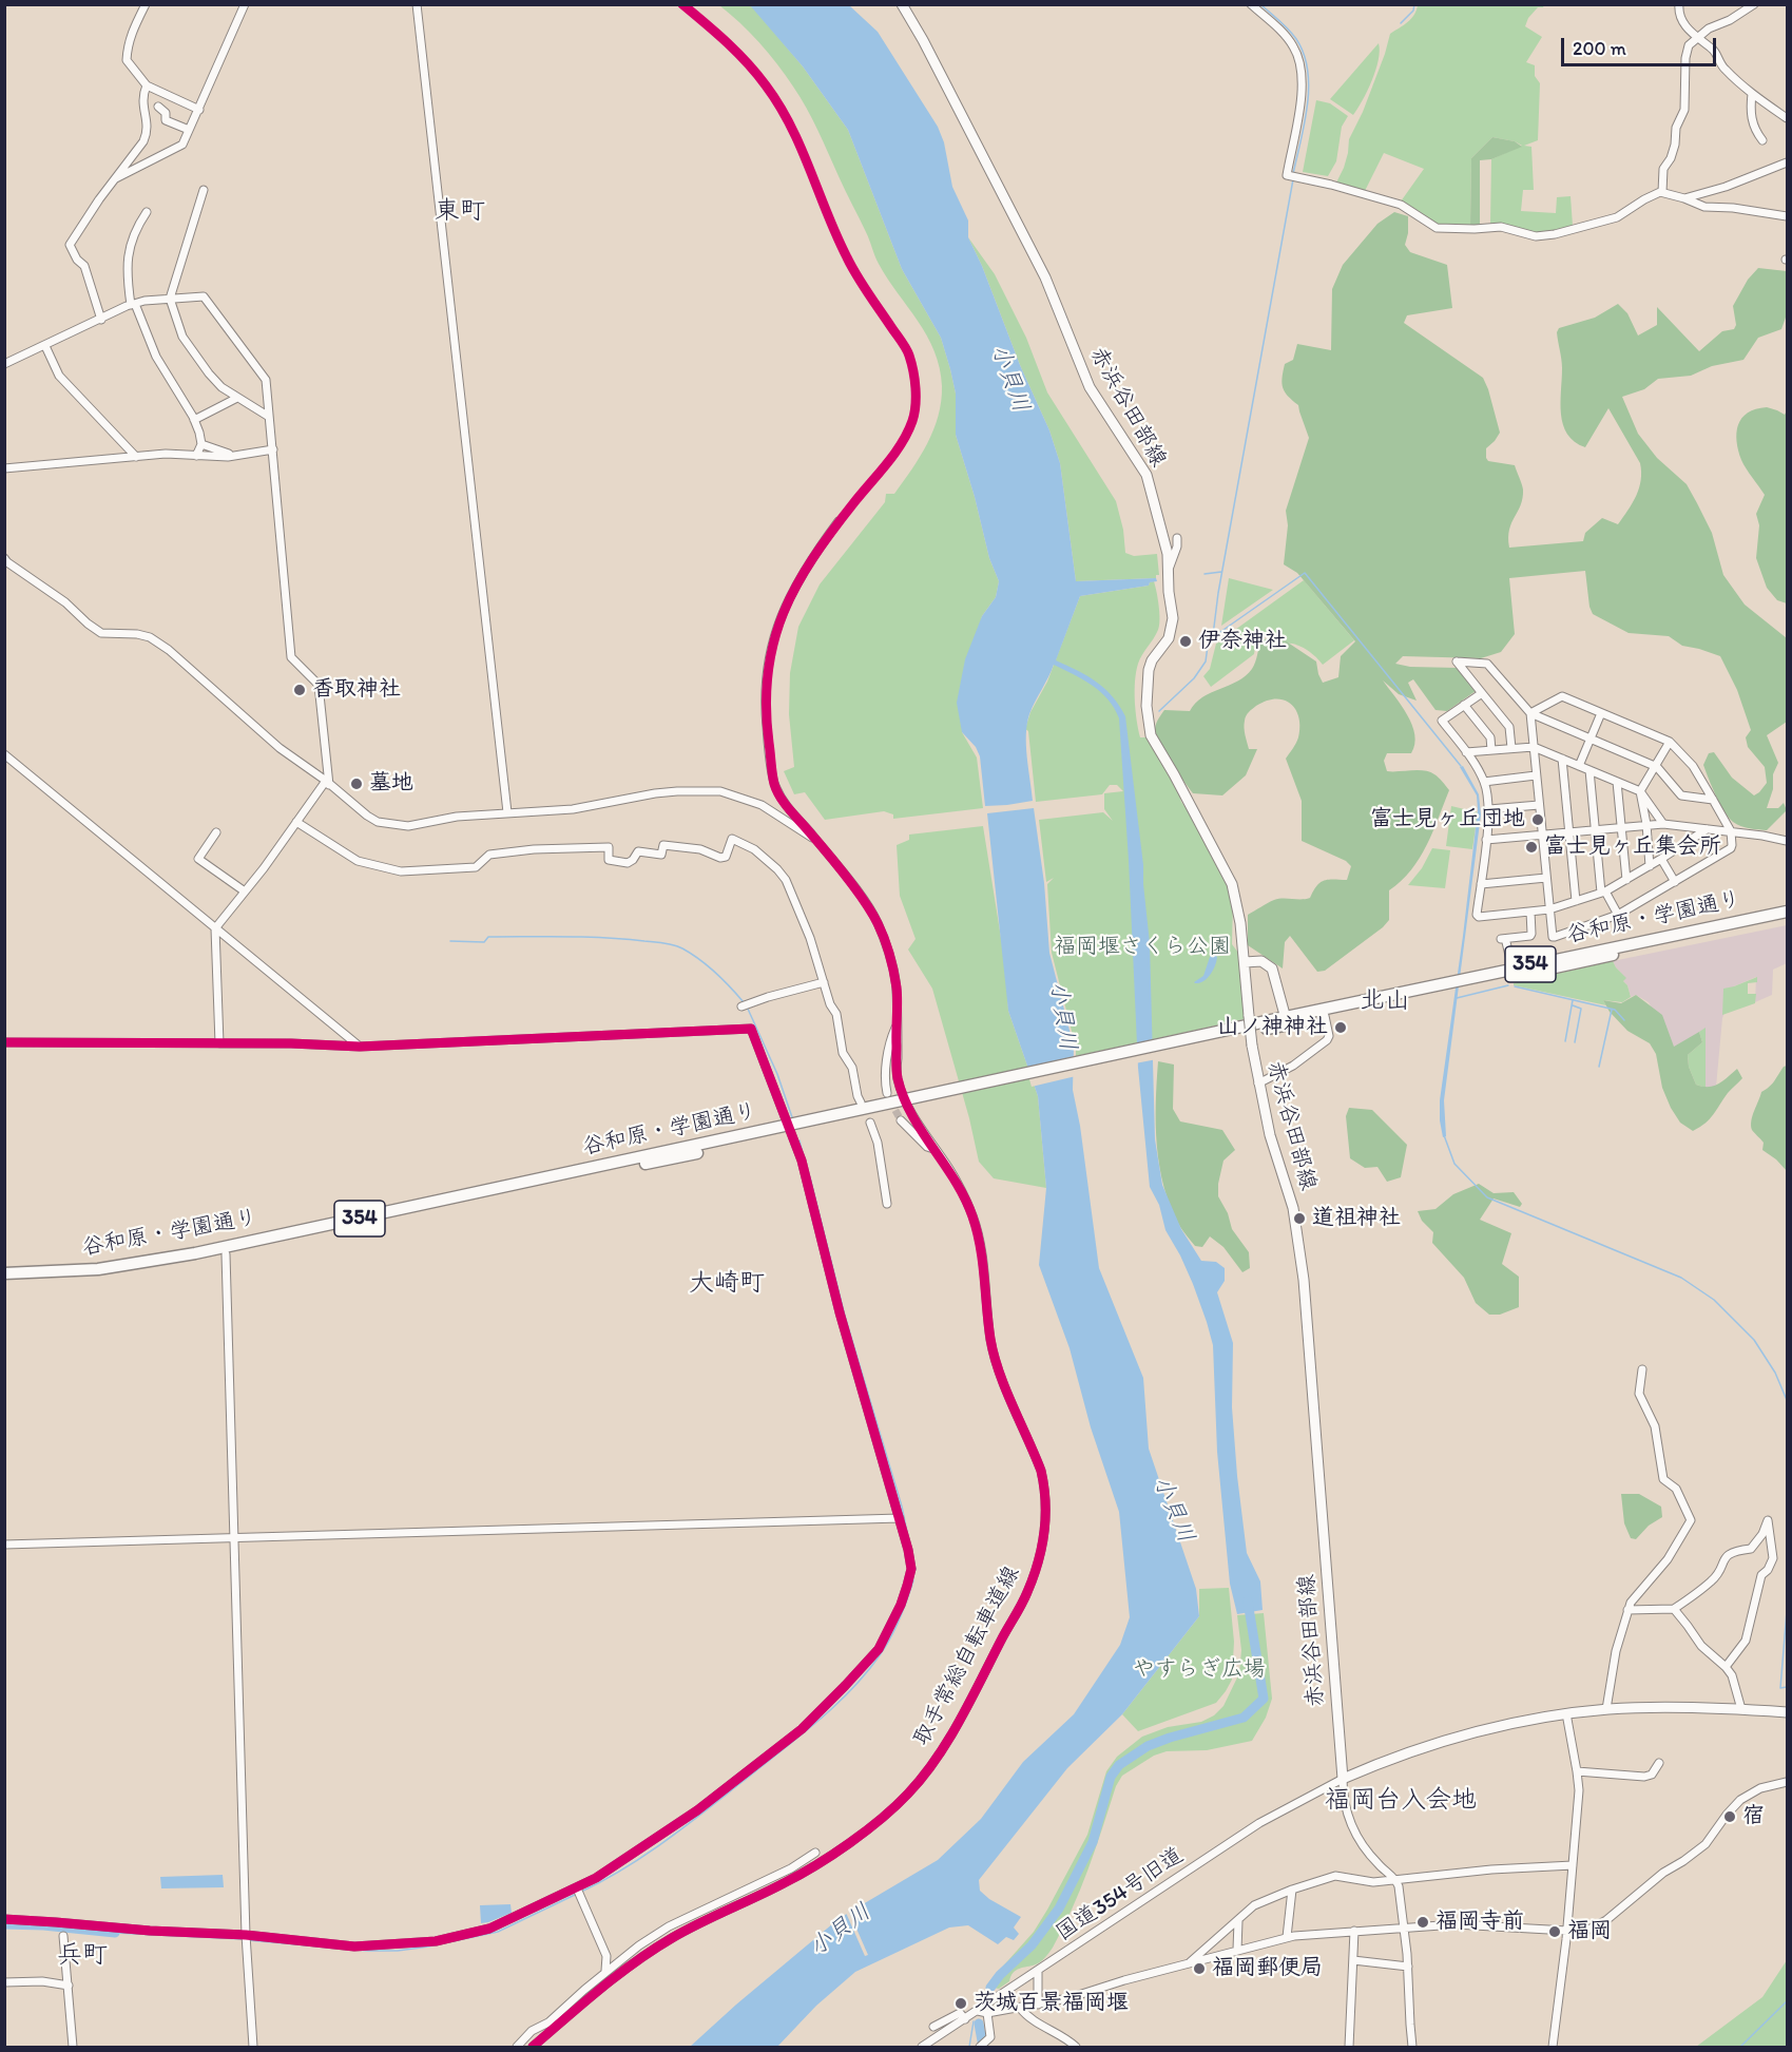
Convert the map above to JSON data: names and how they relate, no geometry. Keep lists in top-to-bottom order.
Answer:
{
  "streets": {
    "highway": ["谷和原・学園通り", "354"],
    "main road": ["赤浜谷田部線"],
    "street": ["取手常総自転車道線", "国道354号旧道"]
  },
  "crossings": [
    ["赤浜谷田部線", "国道354号旧道"],
    ["谷和原・学園通り", "取手常総自転車道線"]
  ],
  "districts": [
    "東町",
    "北山",
    "大崎町",
    "福岡台入会地",
    "兵町"
  ],
  "water": ["小貝川"],
  "parks": ["福岡堰さくら公園", "やすらぎ広場"],
  "places": [
    "伊奈神社",
    "香取神社",
    "墓地",
    "富士見ヶ丘団地",
    "富士見ヶ丘集会所",
    "山ノ神神社",
    "道祖神社",
    "宿",
    "福岡寺前",
    "福岡",
    "福岡郵便局",
    "茨城百景福岡堰"
  ],
  "scale_bar": "200 m"
}
